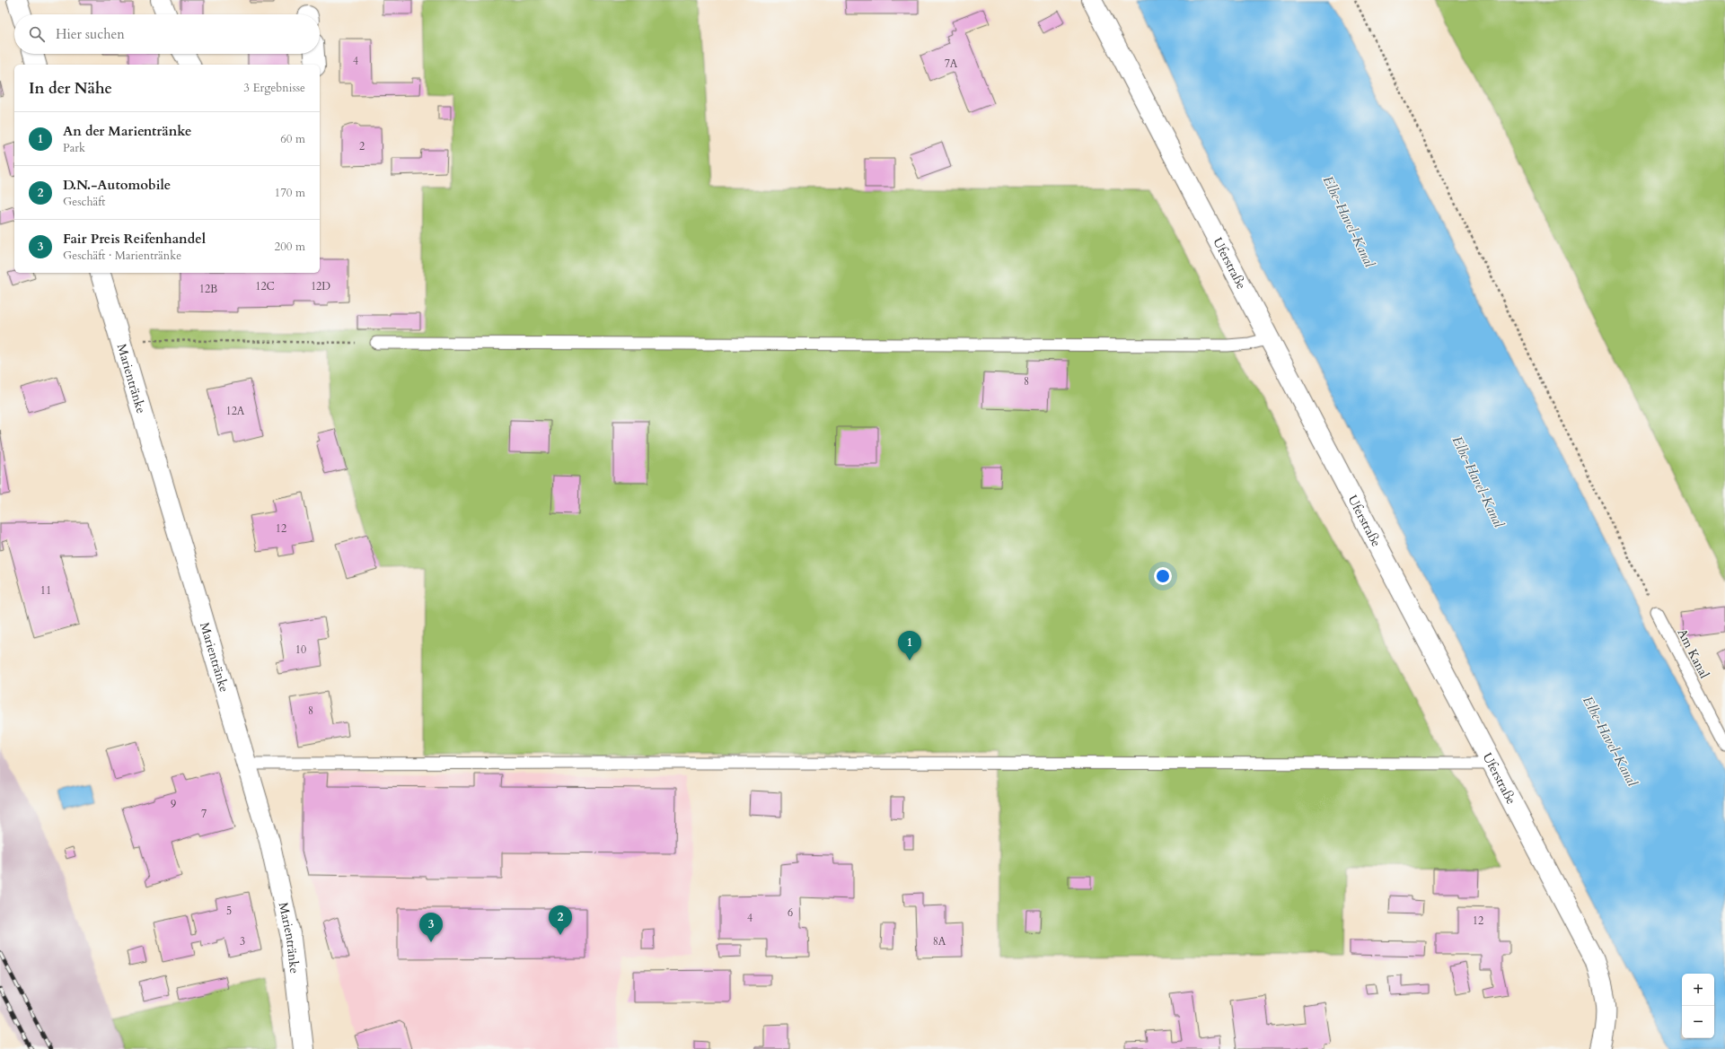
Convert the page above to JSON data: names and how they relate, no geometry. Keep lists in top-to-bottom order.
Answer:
{
  "streets": {
    "street": ["Uferstraße", "Marientränke"],
    "lane": ["Am Kanal"]
  },
  "water": ["Elbe-Havel-Kanal"],
  "house_numbers": [
    "4",
    "7A",
    "2",
    "12C",
    "12D",
    "12B",
    "8",
    "12A",
    "12",
    "11",
    "10",
    "8",
    "9",
    "7",
    "5",
    "6",
    "4",
    "12",
    "3",
    "8A"
  ],
  "page": {
    "search": "Hier suchen",
    "heading": ["In der Nähe", "3 Ergebnisse"],
    "list": [
      {
        "mark": "1",
        "name": "An der Marientränke",
        "note": "Park",
        "value": "60 m"
      },
      {
        "mark": "2",
        "name": "D.N.-Automobile",
        "note": "Geschäft",
        "value": "170 m"
      },
      {
        "mark": "3",
        "name": "Fair Preis Reifenhandel",
        "note": "Geschäft · Marientränke",
        "value": "200 m"
      }
    ],
    "pins": ["1", "2", "3"],
    "map_buttons": ["+", "−"]
  }
}
